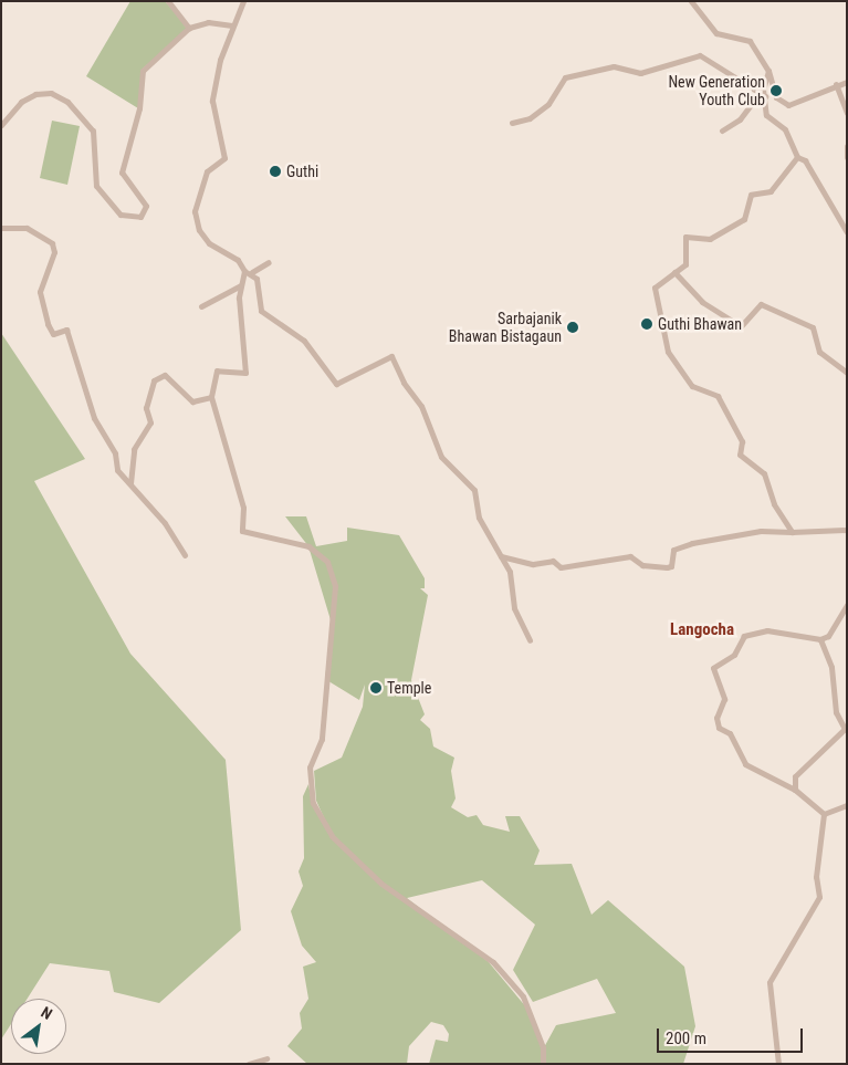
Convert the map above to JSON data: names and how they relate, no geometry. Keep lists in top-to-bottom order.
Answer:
{
  "districts": ["Langocha"],
  "places": [
    "New Generation Youth Club",
    "Guthi",
    "Guthi Bhawan",
    "Sarbajanik Bhawan Bistagaun",
    "Temple"
  ],
  "scale_bar": "200 m",
  "north": "top right"
}
